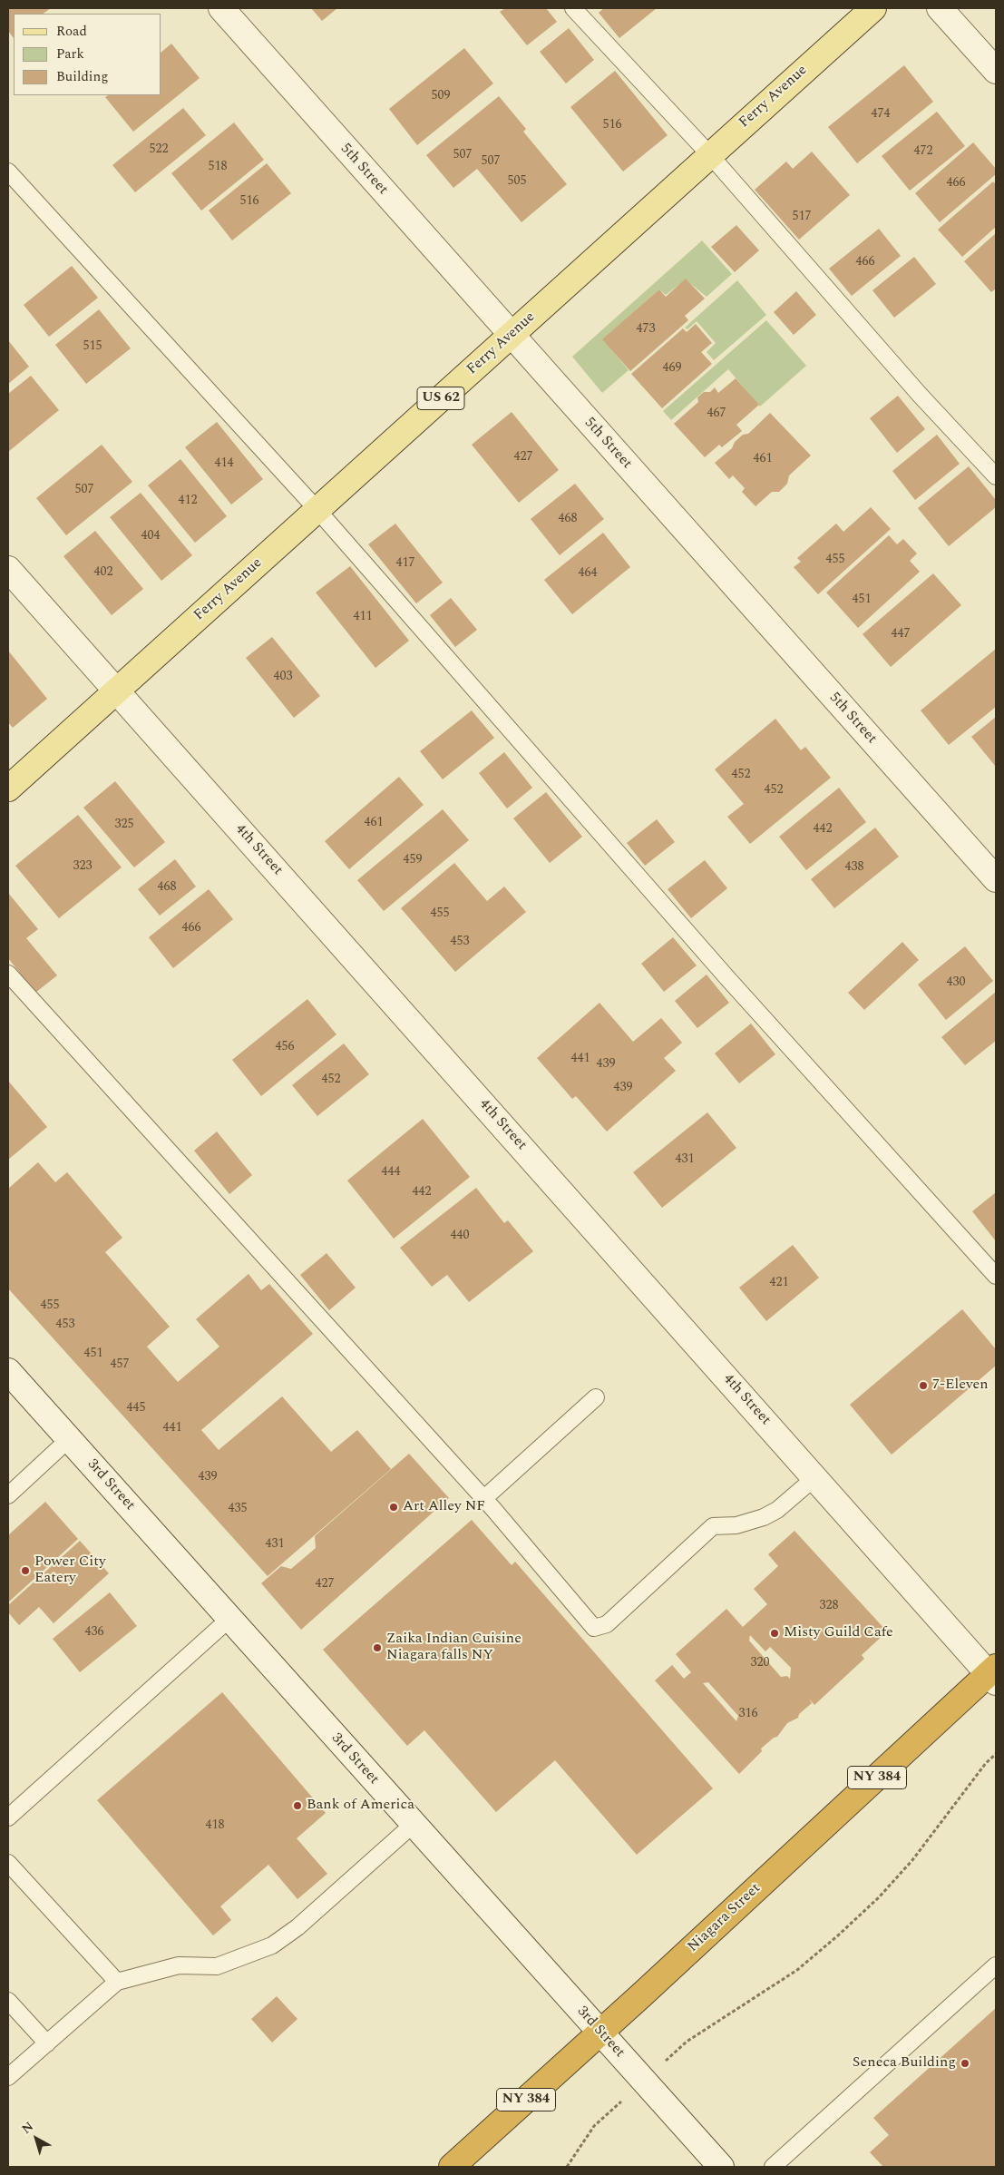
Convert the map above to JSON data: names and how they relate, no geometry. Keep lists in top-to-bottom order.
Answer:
{
  "streets": {
    "highway": ["NY 384", "Niagara Street"],
    "main road": ["Ferry Avenue", "US 62"],
    "street": ["5th Street", "4th Street", "3rd Street"]
  },
  "crossings": [
    ["Ferry Avenue", "5th Street"],
    ["Ferry Avenue", "4th Street"],
    ["4th Street", "Niagara Street"],
    ["3rd Street", "Niagara Street"]
  ],
  "places": [
    "7-Eleven",
    "Art Alley NF",
    "Power City Eatery",
    "Misty Guild Cafe",
    "Zaika Indian Cuisine Niagara falls NY",
    "Bank of America",
    "Seneca Building"
  ],
  "house_numbers": [
    "509",
    "474",
    "516",
    "522",
    "472",
    "507",
    "507",
    "518",
    "505",
    "466",
    "516",
    "517",
    "466",
    "473",
    "515",
    "469",
    "467",
    "427",
    "461",
    "414",
    "507",
    "412",
    "468",
    "404",
    "455",
    "417",
    "402",
    "464",
    "451",
    "411",
    "447",
    "403",
    "452",
    "452",
    "461",
    "325",
    "442",
    "459",
    "323",
    "438",
    "468",
    "455",
    "466",
    "453",
    "430",
    "456",
    "441",
    "439",
    "452",
    "439",
    "431",
    "444",
    "442",
    "440",
    "421",
    "455",
    "453",
    "451",
    "457",
    "445",
    "441",
    "439",
    "435",
    "431",
    "427",
    "328",
    "436",
    "320",
    "316",
    "418"
  ],
  "legend": ["Road", "Park", "Building"],
  "north": "top left"
}
